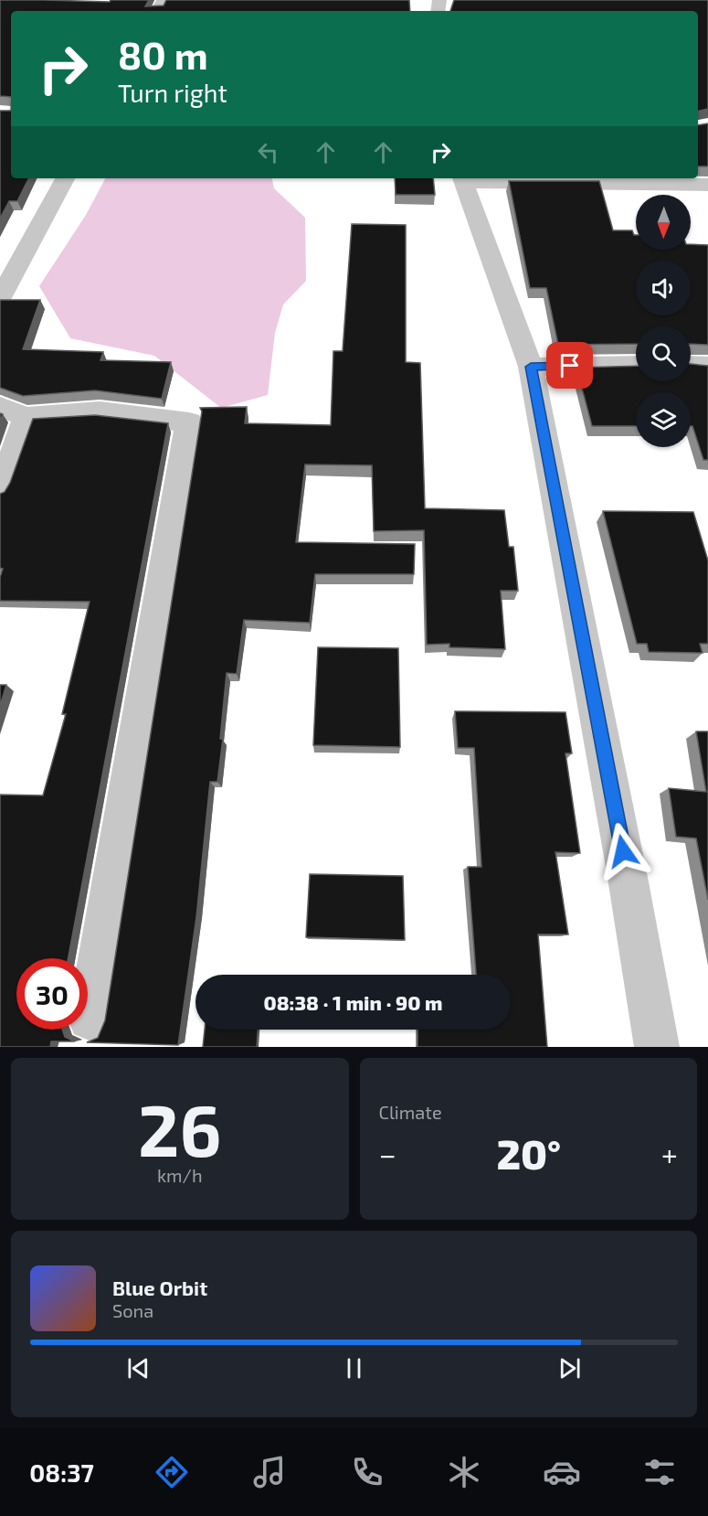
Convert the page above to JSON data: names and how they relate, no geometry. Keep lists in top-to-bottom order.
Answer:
{
  "north": "bottom",
  "page": {
    "turn": ["80 m", "Turn right"],
    "limit": "30",
    "trip": "08:38 · 1 min · 90 m",
    "tile": [
      ["26", "km/h"],
      "Climate"
    ],
    "heat": ["−", "20°", "+"],
    "song": ["Blue Orbit", "Sona"],
    "tabs": "08:37"
  }
}
